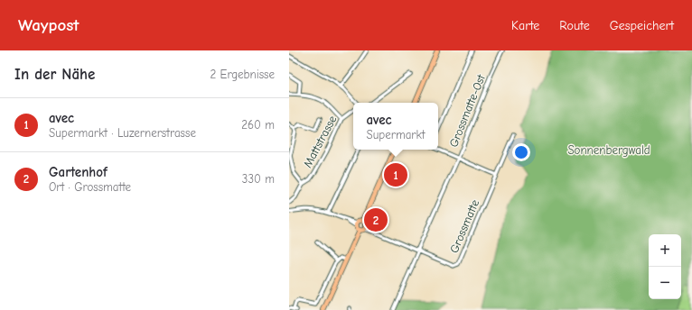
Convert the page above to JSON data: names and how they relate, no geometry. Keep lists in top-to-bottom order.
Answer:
{
  "streets": {
    "street": ["Grossmatte-Ost", "Mattstrasse", "Grossmatte"]
  },
  "parks": ["Sonnenbergwald"],
  "page": {
    "header": "Waypost",
    "nav": ["Karte", "Route", "Gespeichert"],
    "heading": ["In der Nähe", "2 Ergebnisse"],
    "list": [
      {
        "mark": "1",
        "name": "avec",
        "note": "Supermarkt · Luzernerstrasse",
        "value": "260 m"
      },
      {
        "mark": "2",
        "name": "Gartenhof",
        "note": "Ort · Grossmatte",
        "value": "330 m"
      }
    ],
    "popup": ["avec", "Supermarkt"],
    "pins": ["1", "2"],
    "map_buttons": ["+", "−"]
  }
}
